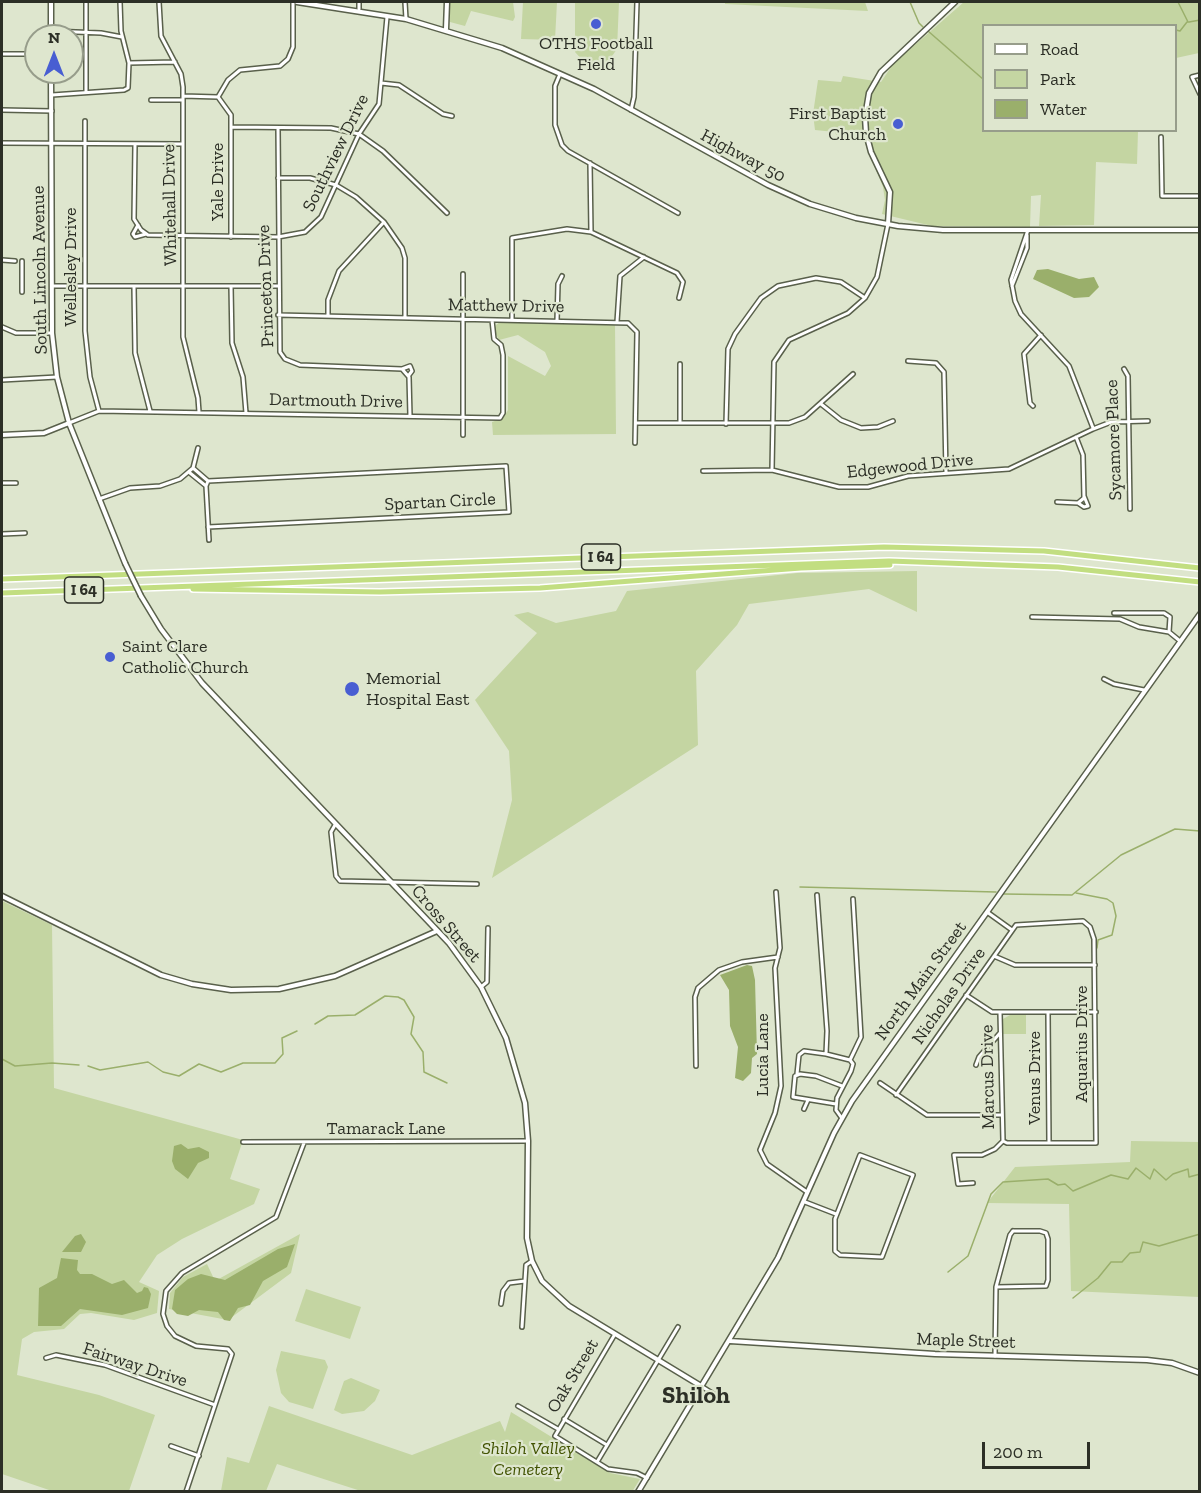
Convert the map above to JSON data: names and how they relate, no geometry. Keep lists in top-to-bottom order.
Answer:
{
  "streets": {
    "highway": ["I 64"],
    "main road": [
      "Highway 50",
      "South Lincoln Avenue",
      "Cross Street",
      "North Main Street",
      "Maple Street"
    ],
    "street": [
      "Southview Drive",
      "Yale Drive",
      "Whitehall Drive",
      "Wellesley Drive",
      "Princeton Drive",
      "Matthew Drive",
      "Dartmouth Drive",
      "Sycamore Place",
      "Edgewood Drive",
      "Spartan Circle",
      "Nicholas Drive",
      "Aquarius Drive",
      "Lucia Lane",
      "Marcus Drive",
      "Venus Drive",
      "Tamarack Lane",
      "Fairway Drive",
      "Oak Street"
    ]
  },
  "crossings": [
    ["Southview Drive", "Highway 50"],
    ["Southview Drive", "Yale Drive"],
    ["Southview Drive", "Whitehall Drive"],
    ["Southview Drive", "Princeton Drive"],
    ["Whitehall Drive", "Dartmouth Drive"],
    ["Wellesley Drive", "Dartmouth Drive"],
    ["South Lincoln Avenue", "Dartmouth Drive"],
    ["South Lincoln Avenue", "Cross Street"],
    ["Princeton Drive", "Matthew Drive"],
    ["Matthew Drive", "Dartmouth Drive"],
    ["Sycamore Place", "Edgewood Drive"],
    ["Cross Street", "North Main Street"],
    ["Cross Street", "Tamarack Lane"],
    ["Cross Street", "Oak Street"],
    ["North Main Street", "Lucia Lane"],
    ["North Main Street", "Maple Street"],
    ["Nicholas Drive", "Aquarius Drive"],
    ["Aquarius Drive", "Venus Drive"]
  ],
  "districts": ["Shiloh"],
  "parks": ["Shiloh Valley Cemetery"],
  "places": [
    "OTHS Football Field",
    "First Baptist Church",
    "Saint Clare Catholic Church",
    "Memorial Hospital East"
  ],
  "legend": ["Road", "Park", "Water"],
  "scale_bar": "200 m",
  "north": "top"
}
